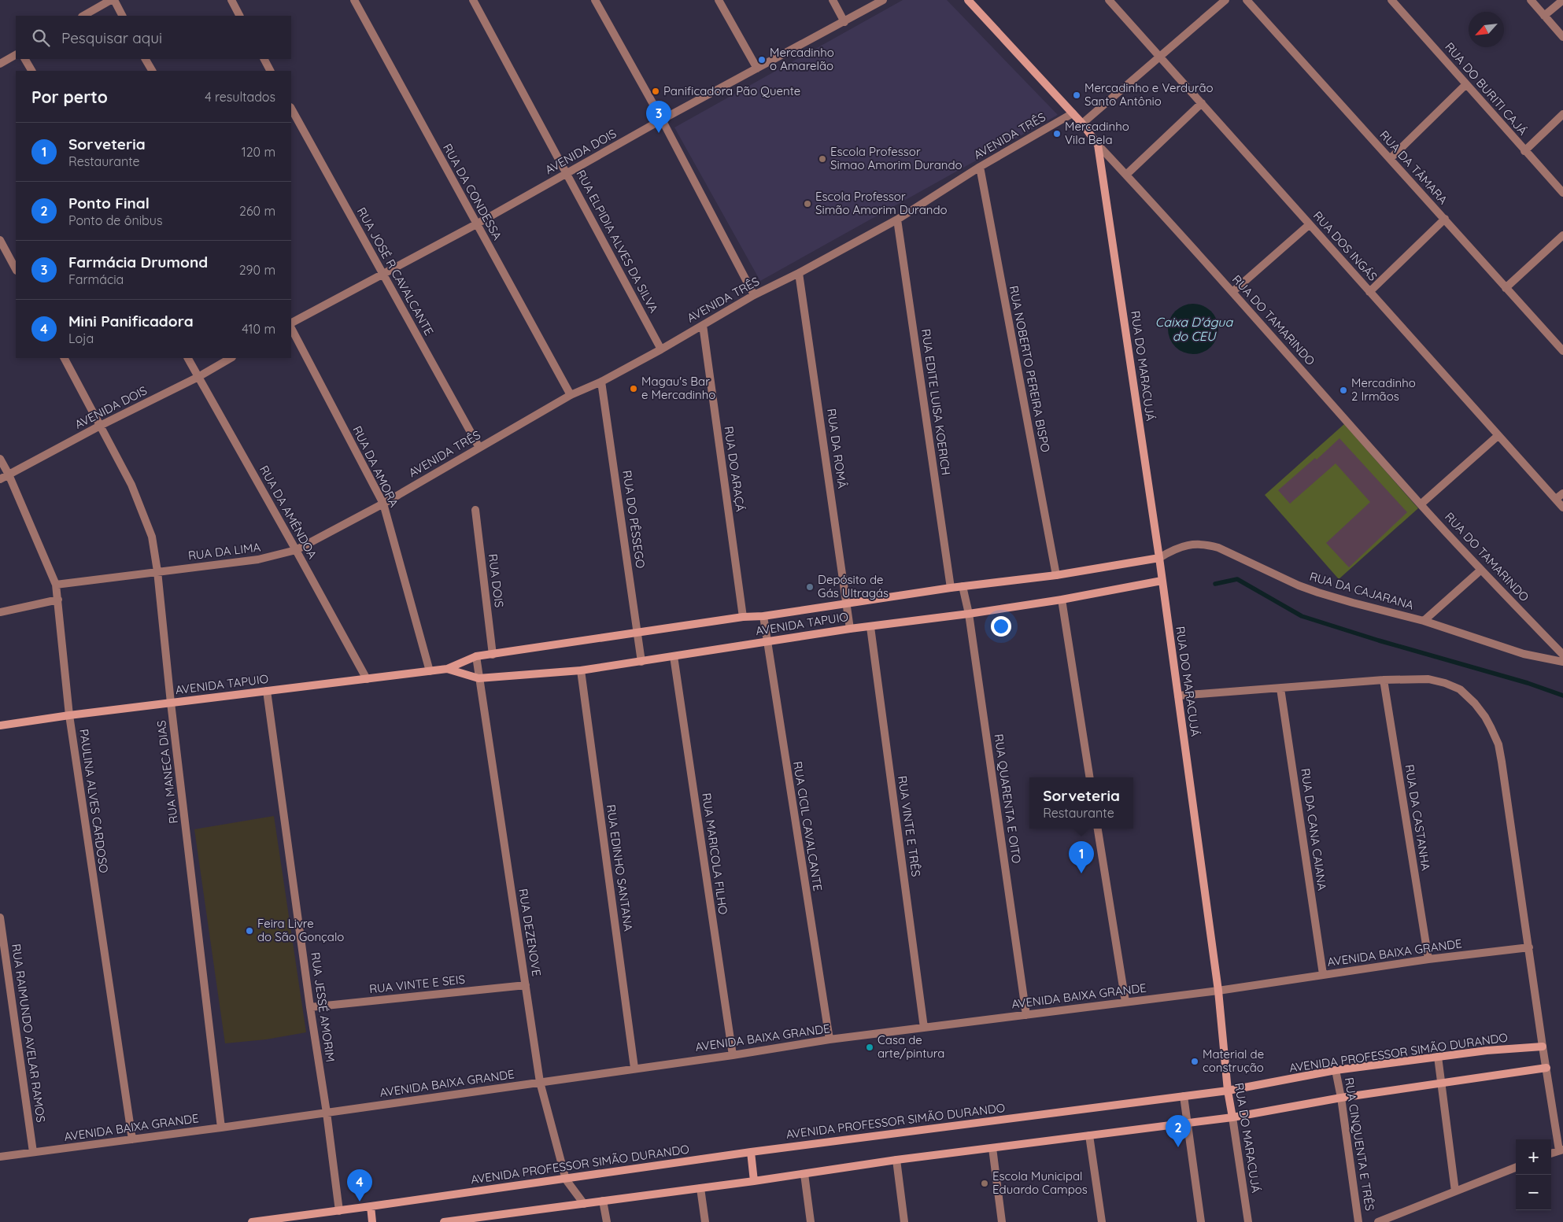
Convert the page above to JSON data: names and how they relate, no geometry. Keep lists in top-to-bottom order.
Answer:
{
  "streets": {
    "street": [
      "RUA DO BURITI CAJÁ",
      "AVENIDA TRÊS",
      "AVENIDA DOIS",
      "RUA DA TÂMARA",
      "RUA DA CONDESSA",
      "RUA ELPIDIA ALVES DA SILVA",
      "RUA DOS INGÁS",
      "RUA JOSÉ R CAVALCANTE",
      "RUA DO TAMARINDO",
      "RUA DO MARACUJÁ",
      "RUA NOBERTO PEREIRA BISPO",
      "RUA EDITE LUISA KOERICH",
      "RUA DA ROMÂ",
      "RUA DA AMORA",
      "RUA DO ARAÇÁ",
      "RUA DA AMÊNDOA",
      "RUA DO PÊSSEGO",
      "RUA DA LIMA",
      "RUA DOIS",
      "RUA DA CAJARANA",
      "AVENIDA TAPUIO",
      "RUA MANECA DIAS",
      "RUA QUARENTA E OITO",
      "PAULINA ALVES CARDOSO",
      "RUA DA CASTANHA",
      "RUA CICIL CAVALCANTE",
      "RUA VINTE E TRÊS",
      "RUA DA CANA CAIANA",
      "RUA MARICOLA FILHO",
      "RUA EDINHO SANTANA",
      "RUA DEZENOVE",
      "AVENIDA BAIXA GRANDE",
      "RUA VINTE E SEIS",
      "RUA JESSÉ AMORIM",
      "RUA RAIMUNDO AVELAR RAMOS",
      "AVENIDA PROFESSOR SIMÃO DURANDO",
      "RUA CINQUENTA E TRÊS"
    ]
  },
  "crossings": [
    ["AVENIDA TRÊS", "RUA DA CONDESSA"],
    ["AVENIDA TRÊS", "RUA ELPIDIA ALVES DA SILVA"],
    ["AVENIDA TRÊS", "RUA JOSÉ R CAVALCANTE"],
    ["AVENIDA TRÊS", "RUA DO TAMARINDO"],
    ["AVENIDA TRÊS", "RUA NOBERTO PEREIRA BISPO"],
    ["AVENIDA TRÊS", "RUA EDITE LUISA KOERICH"],
    ["AVENIDA TRÊS", "RUA DA ROMÂ"],
    ["AVENIDA TRÊS", "RUA DA AMORA"],
    ["AVENIDA TRÊS", "RUA DO ARAÇÁ"],
    ["AVENIDA TRÊS", "RUA DO PÊSSEGO"],
    ["AVENIDA TRÊS", "RUA DA LIMA"],
    ["AVENIDA DOIS", "RUA DA CONDESSA"],
    ["AVENIDA DOIS", "RUA ELPIDIA ALVES DA SILVA"],
    ["AVENIDA DOIS", "RUA JOSÉ R CAVALCANTE"],
    ["AVENIDA DOIS", "RUA DA AMÊNDOA"],
    ["AVENIDA DOIS", "RUA MANECA DIAS"],
    ["AVENIDA DOIS", "PAULINA ALVES CARDOSO"],
    ["RUA DO TAMARINDO", "RUA DO MARACUJÁ"],
    ["RUA DO MARACUJÁ", "RUA DA CAJARANA"],
    ["RUA DO MARACUJÁ", "AVENIDA TAPUIO"],
    ["RUA DO MARACUJÁ", "AVENIDA BAIXA GRANDE"],
    ["RUA DO MARACUJÁ", "AVENIDA PROFESSOR SIMÃO DURANDO"],
    ["RUA NOBERTO PEREIRA BISPO", "AVENIDA TAPUIO"],
    ["RUA EDITE LUISA KOERICH", "AVENIDA TAPUIO"],
    ["RUA DA ROMÂ", "AVENIDA TAPUIO"],
    ["RUA DA AMORA", "RUA DA LIMA"],
    ["RUA DA AMORA", "AVENIDA TAPUIO"],
    ["RUA DO ARAÇÁ", "AVENIDA TAPUIO"],
    ["RUA DA AMÊNDOA", "RUA DA LIMA"],
    ["RUA DA AMÊNDOA", "AVENIDA TAPUIO"],
    ["RUA DO PÊSSEGO", "AVENIDA TAPUIO"],
    ["RUA DA LIMA", "RUA MANECA DIAS"],
    ["RUA DA LIMA", "PAULINA ALVES CARDOSO"],
    ["RUA DOIS", "AVENIDA TAPUIO"],
    ["RUA DA CAJARANA", "AVENIDA TAPUIO"],
    ["AVENIDA TAPUIO", "RUA MANECA DIAS"],
    ["AVENIDA TAPUIO", "RUA QUARENTA E OITO"],
    ["AVENIDA TAPUIO", "PAULINA ALVES CARDOSO"],
    ["AVENIDA TAPUIO", "RUA CICIL CAVALCANTE"],
    ["AVENIDA TAPUIO", "RUA VINTE E TRÊS"],
    ["AVENIDA TAPUIO", "RUA MARICOLA FILHO"],
    ["AVENIDA TAPUIO", "RUA EDINHO SANTANA"],
    ["AVENIDA TAPUIO", "RUA DEZENOVE"],
    ["AVENIDA TAPUIO", "RUA JESSÉ AMORIM"],
    ["RUA MANECA DIAS", "AVENIDA BAIXA GRANDE"],
    ["RUA QUARENTA E OITO", "AVENIDA BAIXA GRANDE"],
    ["PAULINA ALVES CARDOSO", "AVENIDA BAIXA GRANDE"],
    ["RUA DA CASTANHA", "AVENIDA BAIXA GRANDE"],
    ["RUA CICIL CAVALCANTE", "AVENIDA BAIXA GRANDE"],
    ["RUA VINTE E TRÊS", "AVENIDA BAIXA GRANDE"],
    ["RUA DA CANA CAIANA", "AVENIDA BAIXA GRANDE"],
    ["RUA MARICOLA FILHO", "AVENIDA BAIXA GRANDE"],
    ["RUA EDINHO SANTANA", "AVENIDA BAIXA GRANDE"],
    ["RUA DEZENOVE", "AVENIDA BAIXA GRANDE"],
    ["RUA DEZENOVE", "RUA VINTE E SEIS"],
    ["RUA DEZENOVE", "AVENIDA PROFESSOR SIMÃO DURANDO"],
    ["AVENIDA BAIXA GRANDE", "RUA JESSÉ AMORIM"],
    ["AVENIDA BAIXA GRANDE", "RUA RAIMUNDO AVELAR RAMOS"],
    ["RUA VINTE E SEIS", "RUA JESSÉ AMORIM"],
    ["RUA JESSÉ AMORIM", "AVENIDA PROFESSOR SIMÃO DURANDO"],
    ["AVENIDA PROFESSOR SIMÃO DURANDO", "RUA CINQUENTA E TRÊS"]
  ],
  "water": ["Caixa D'água do CEU"],
  "places": [
    "Mercadinho o Amarelão",
    "Panificadora Pão Quente",
    "Mercadinho e Verdurão Santo Antônio",
    "Mercadinho Vila Bela",
    "Escola Professor Simao Amorim Durando",
    "Escola Professor Simão Amorim Durando",
    "Magau's Bar e Mercadinho",
    "Mercadinho 2 Irmãos",
    "Depósito de Gás Ultragás",
    "Feira Livre do São Gonçalo",
    "Casa de arte/pintura",
    "Material de construção",
    "Escola Municipal Eduardo Campos"
  ],
  "north": "bottom left",
  "page": {
    "search": "Pesquisar aqui",
    "heading": ["Por perto", "4 resultados"],
    "pins": [
      "3",
      "1",
      "2",
      "4"
    ],
    "list": [
      {
        "mark": "1",
        "name": "Sorveteria",
        "note": "Restaurante",
        "value": "120 m"
      },
      {
        "mark": "2",
        "name": "Ponto Final",
        "note": "Ponto de ônibus",
        "value": "260 m"
      },
      {
        "mark": "3",
        "name": "Farmácia Drumond",
        "note": "Farmácia",
        "value": "290 m"
      },
      {
        "mark": "4",
        "name": "Mini Panificadora",
        "note": "Loja",
        "value": "410 m"
      }
    ],
    "popup": ["Sorveteria", "Restaurante"],
    "map_buttons": ["+", "−"]
  }
}
